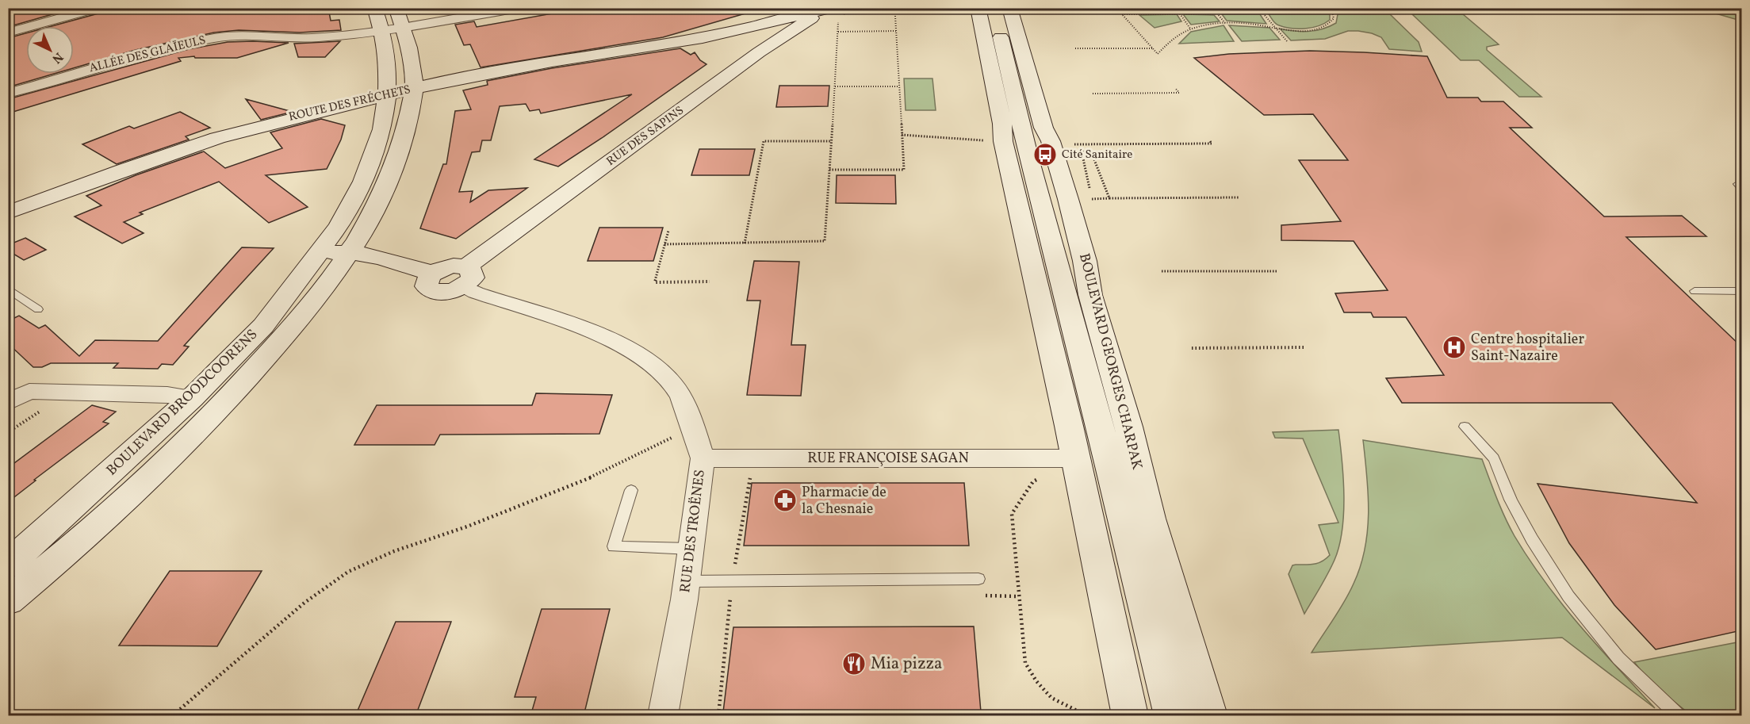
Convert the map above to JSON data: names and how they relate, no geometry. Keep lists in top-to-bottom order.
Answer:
{
  "streets": {
    "street": [
      "ALLÉE DES GLAÏEULS",
      "ROUTE DES FRÉCHETS",
      "RUE DES SAPINS",
      "BOULEVARD GEORGES CHARPAK",
      "BOULEVARD BROODCOORENS",
      "RUE FRANÇOISE SAGAN",
      "RUE DES TROËNES"
    ]
  },
  "crossings": [
    ["ALLÉE DES GLAÏEULS", "BOULEVARD BROODCOORENS"],
    ["ROUTE DES FRÉCHETS", "RUE DES SAPINS"],
    ["ROUTE DES FRÉCHETS", "BOULEVARD BROODCOORENS"],
    ["RUE DES SAPINS", "RUE DES TROËNES"],
    ["RUE FRANÇOISE SAGAN", "RUE DES TROËNES"]
  ],
  "places": {
    "bus stop": ["Cité Sanitaire"],
    "hospital": ["Centre hospitalier Saint-Nazaire"],
    "pharmacy": ["Pharmacie de la Chesnaie"],
    "restaurant": ["Mia pizza"]
  },
  "north": "bottom right"
}
